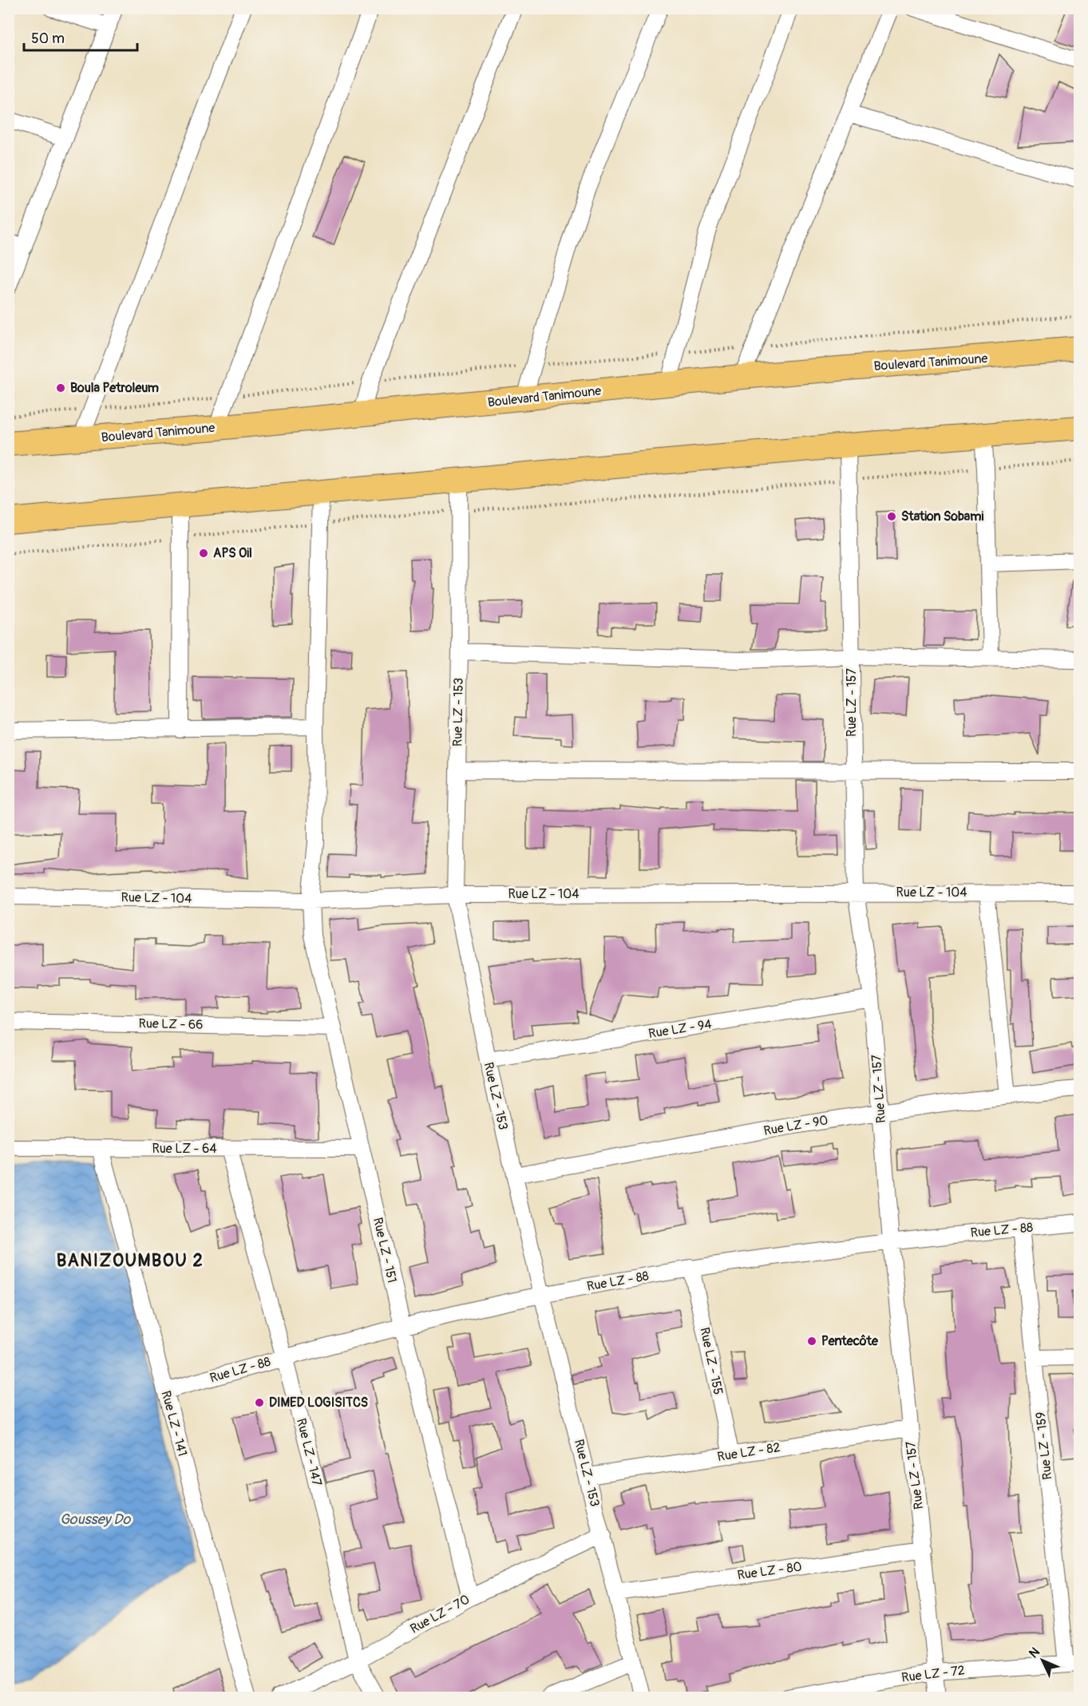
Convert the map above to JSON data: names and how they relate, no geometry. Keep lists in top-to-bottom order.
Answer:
{
  "streets": {
    "main road": ["Boulevard Tanimoune"],
    "street": [
      "Rue LZ - 157",
      "Rue LZ - 153",
      "Rue LZ - 104",
      "Rue LZ - 66",
      "Rue LZ - 94",
      "Rue LZ - 90",
      "Rue LZ - 64",
      "Rue LZ - 88",
      "Rue LZ - 151",
      "Rue LZ - 155",
      "Rue LZ - 141",
      "Rue LZ - 159",
      "Rue LZ - 147",
      "Rue LZ - 82",
      "Rue LZ - 80",
      "Rue LZ - 70",
      "Rue LZ - 72"
    ]
  },
  "crossings": [
    ["Rue LZ - 157", "Rue LZ - 104"],
    ["Rue LZ - 157", "Rue LZ - 94"],
    ["Rue LZ - 157", "Rue LZ - 90"],
    ["Rue LZ - 157", "Rue LZ - 88"],
    ["Rue LZ - 157", "Rue LZ - 82"],
    ["Rue LZ - 157", "Rue LZ - 80"],
    ["Rue LZ - 157", "Rue LZ - 72"],
    ["Rue LZ - 153", "Rue LZ - 104"],
    ["Rue LZ - 153", "Rue LZ - 94"],
    ["Rue LZ - 153", "Rue LZ - 90"],
    ["Rue LZ - 153", "Rue LZ - 88"],
    ["Rue LZ - 153", "Rue LZ - 82"],
    ["Rue LZ - 153", "Rue LZ - 80"],
    ["Rue LZ - 153", "Rue LZ - 70"],
    ["Rue LZ - 104", "Rue LZ - 151"],
    ["Rue LZ - 66", "Rue LZ - 151"],
    ["Rue LZ - 64", "Rue LZ - 151"],
    ["Rue LZ - 64", "Rue LZ - 141"],
    ["Rue LZ - 64", "Rue LZ - 147"],
    ["Rue LZ - 88", "Rue LZ - 151"],
    ["Rue LZ - 88", "Rue LZ - 155"],
    ["Rue LZ - 88", "Rue LZ - 141"],
    ["Rue LZ - 88", "Rue LZ - 159"],
    ["Rue LZ - 88", "Rue LZ - 147"],
    ["Rue LZ - 151", "Rue LZ - 70"],
    ["Rue LZ - 155", "Rue LZ - 82"],
    ["Rue LZ - 159", "Rue LZ - 72"],
    ["Rue LZ - 147", "Rue LZ - 70"]
  ],
  "districts": ["BANIZOUMBOU 2"],
  "water": ["Goussey Do"],
  "places": [
    "Boula Petroleum",
    "Station Sobami",
    "APS Oil",
    "Pentecôte",
    "DIMED LOGISITCS"
  ],
  "scale_bar": "50 m",
  "north": "top left"
}
